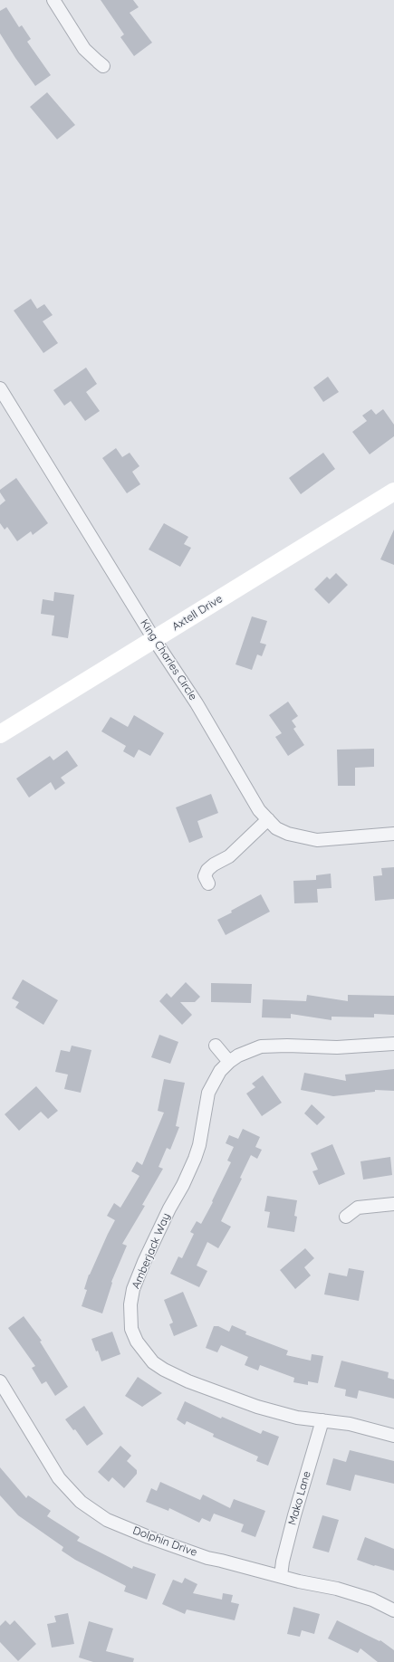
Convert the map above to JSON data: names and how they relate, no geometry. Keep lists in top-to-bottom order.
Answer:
{
  "streets": {
    "street": [
      "Axtell Drive",
      "King Charles Circle",
      "Amberjack Way",
      "Mako Lane",
      "Dolphin Drive"
    ]
  },
  "crossings": [
    ["Axtell Drive", "King Charles Circle"],
    ["Amberjack Way", "Mako Lane"],
    ["Mako Lane", "Dolphin Drive"]
  ]
}
